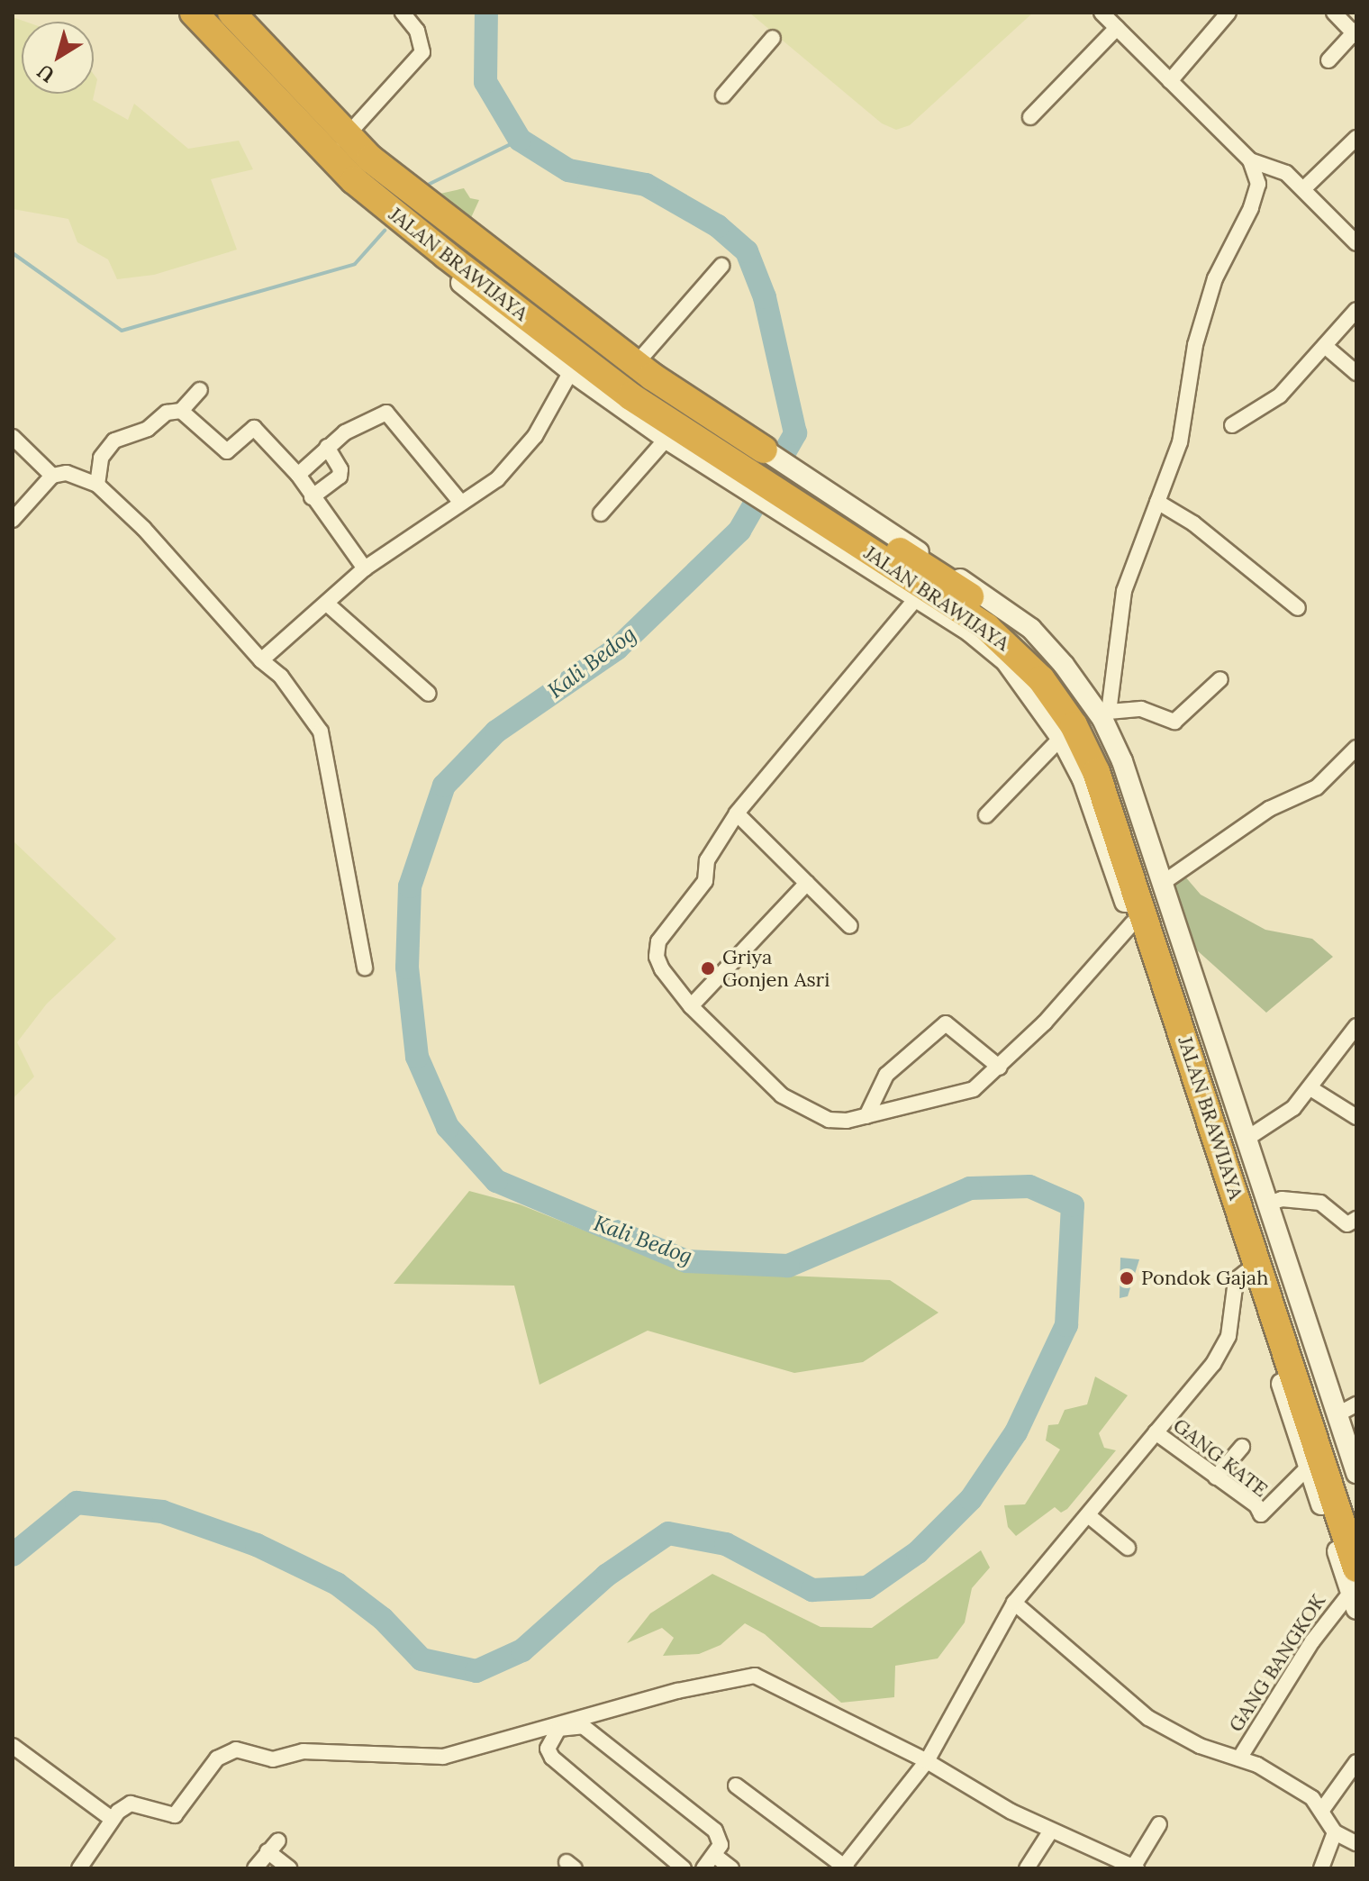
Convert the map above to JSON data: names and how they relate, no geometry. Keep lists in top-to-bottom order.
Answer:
{
  "streets": {
    "highway": ["JALAN BRAWIJAYA"],
    "street": ["GANG KATE", "GANG BANGKOK"]
  },
  "crossings": [
    ["JALAN BRAWIJAYA", "GANG BANGKOK"]
  ],
  "water": ["Kali Bedog"],
  "places": ["Griya Gonjen Asri", "Pondok Gajah"],
  "north": "bottom left"
}
